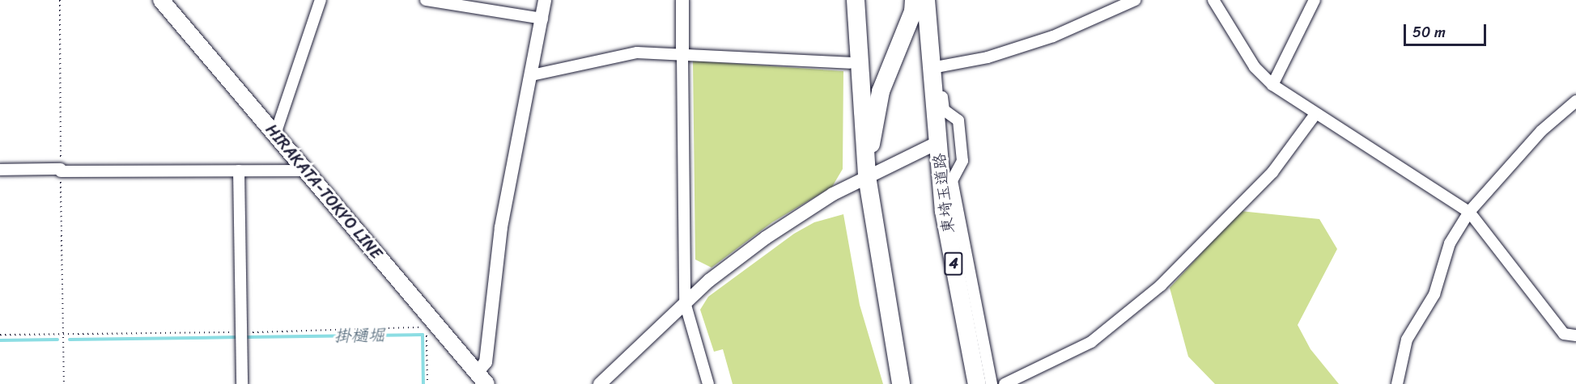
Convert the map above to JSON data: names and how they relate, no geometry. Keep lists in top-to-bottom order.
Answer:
{
  "streets": {
    "highway": ["東埼玉道路", "4"],
    "main road": ["HIRAKATA-TOKYO LINE"]
  },
  "water": ["掛樋堀"],
  "scale_bar": "50 m"
}
